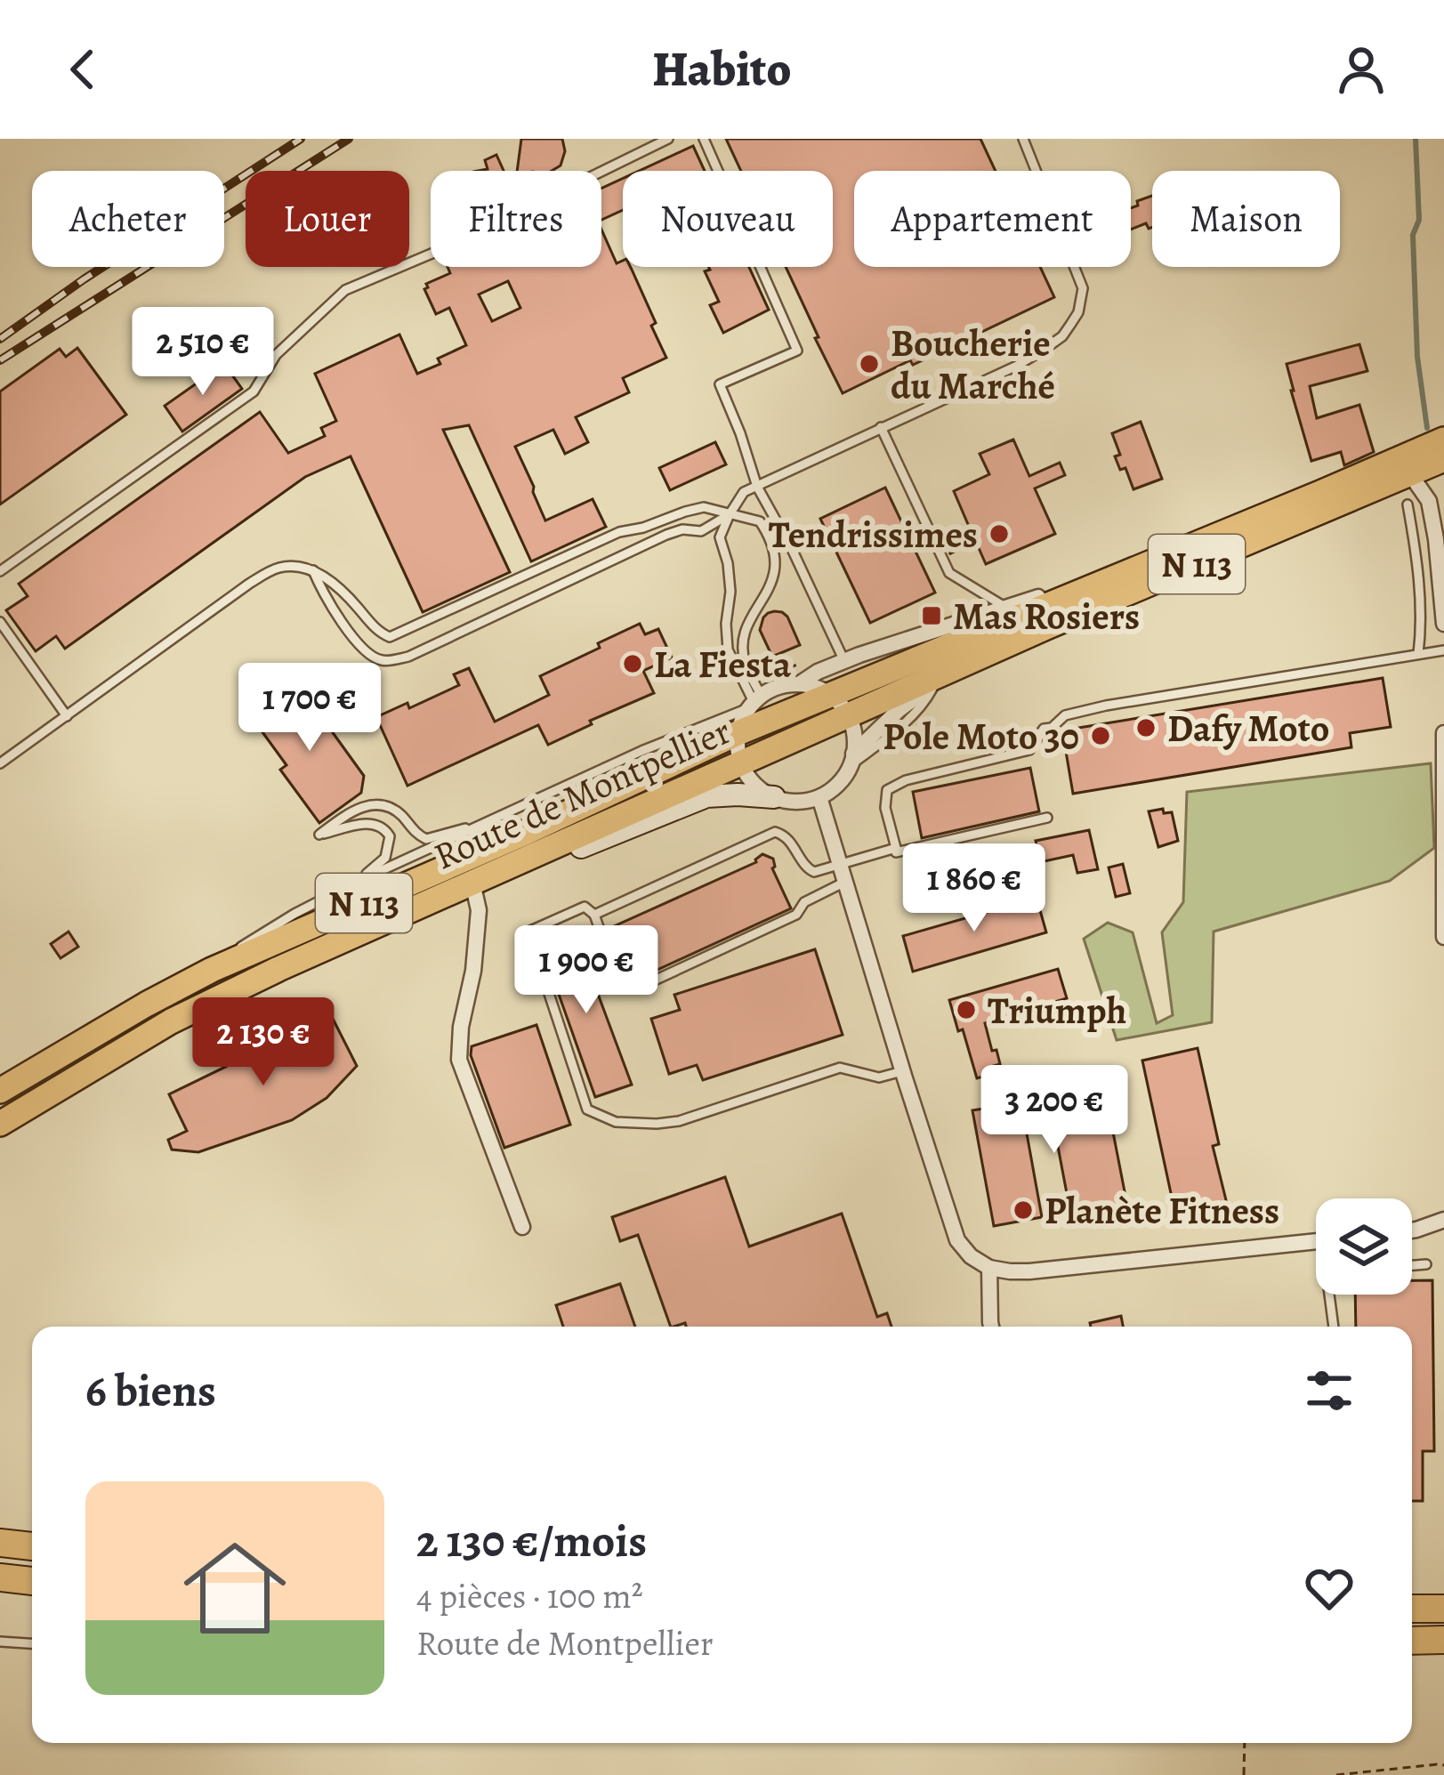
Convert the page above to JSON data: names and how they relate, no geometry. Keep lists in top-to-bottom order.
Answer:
{
  "streets": {
    "main road": ["N 113", "Route de Montpellier"]
  },
  "places": {
    "other": [
      "Boucherie du Marché",
      "Tendrissimes",
      "La Fiesta",
      "Dafy Moto",
      "Pole Moto 30",
      "Triumph",
      "Planète Fitness"
    ],
    "transit": ["Mas Rosiers"]
  },
  "page": {
    "header": "Habito",
    "chip": [
      "Acheter",
      "Louer",
      "Filtres",
      "Nouveau",
      "Appartement",
      "Maison"
    ],
    "price": [
      "2 510 €",
      "1 700 €",
      "1 860 €",
      "1 900 €",
      "2 130 €",
      "3 200 €"
    ],
    "heading": "6 biens",
    "list": [
      {
        "name": "2 130 €/mois",
        "note": "4 pièces · 100 m² · Route de Montpellier"
      }
    ]
  }
}
